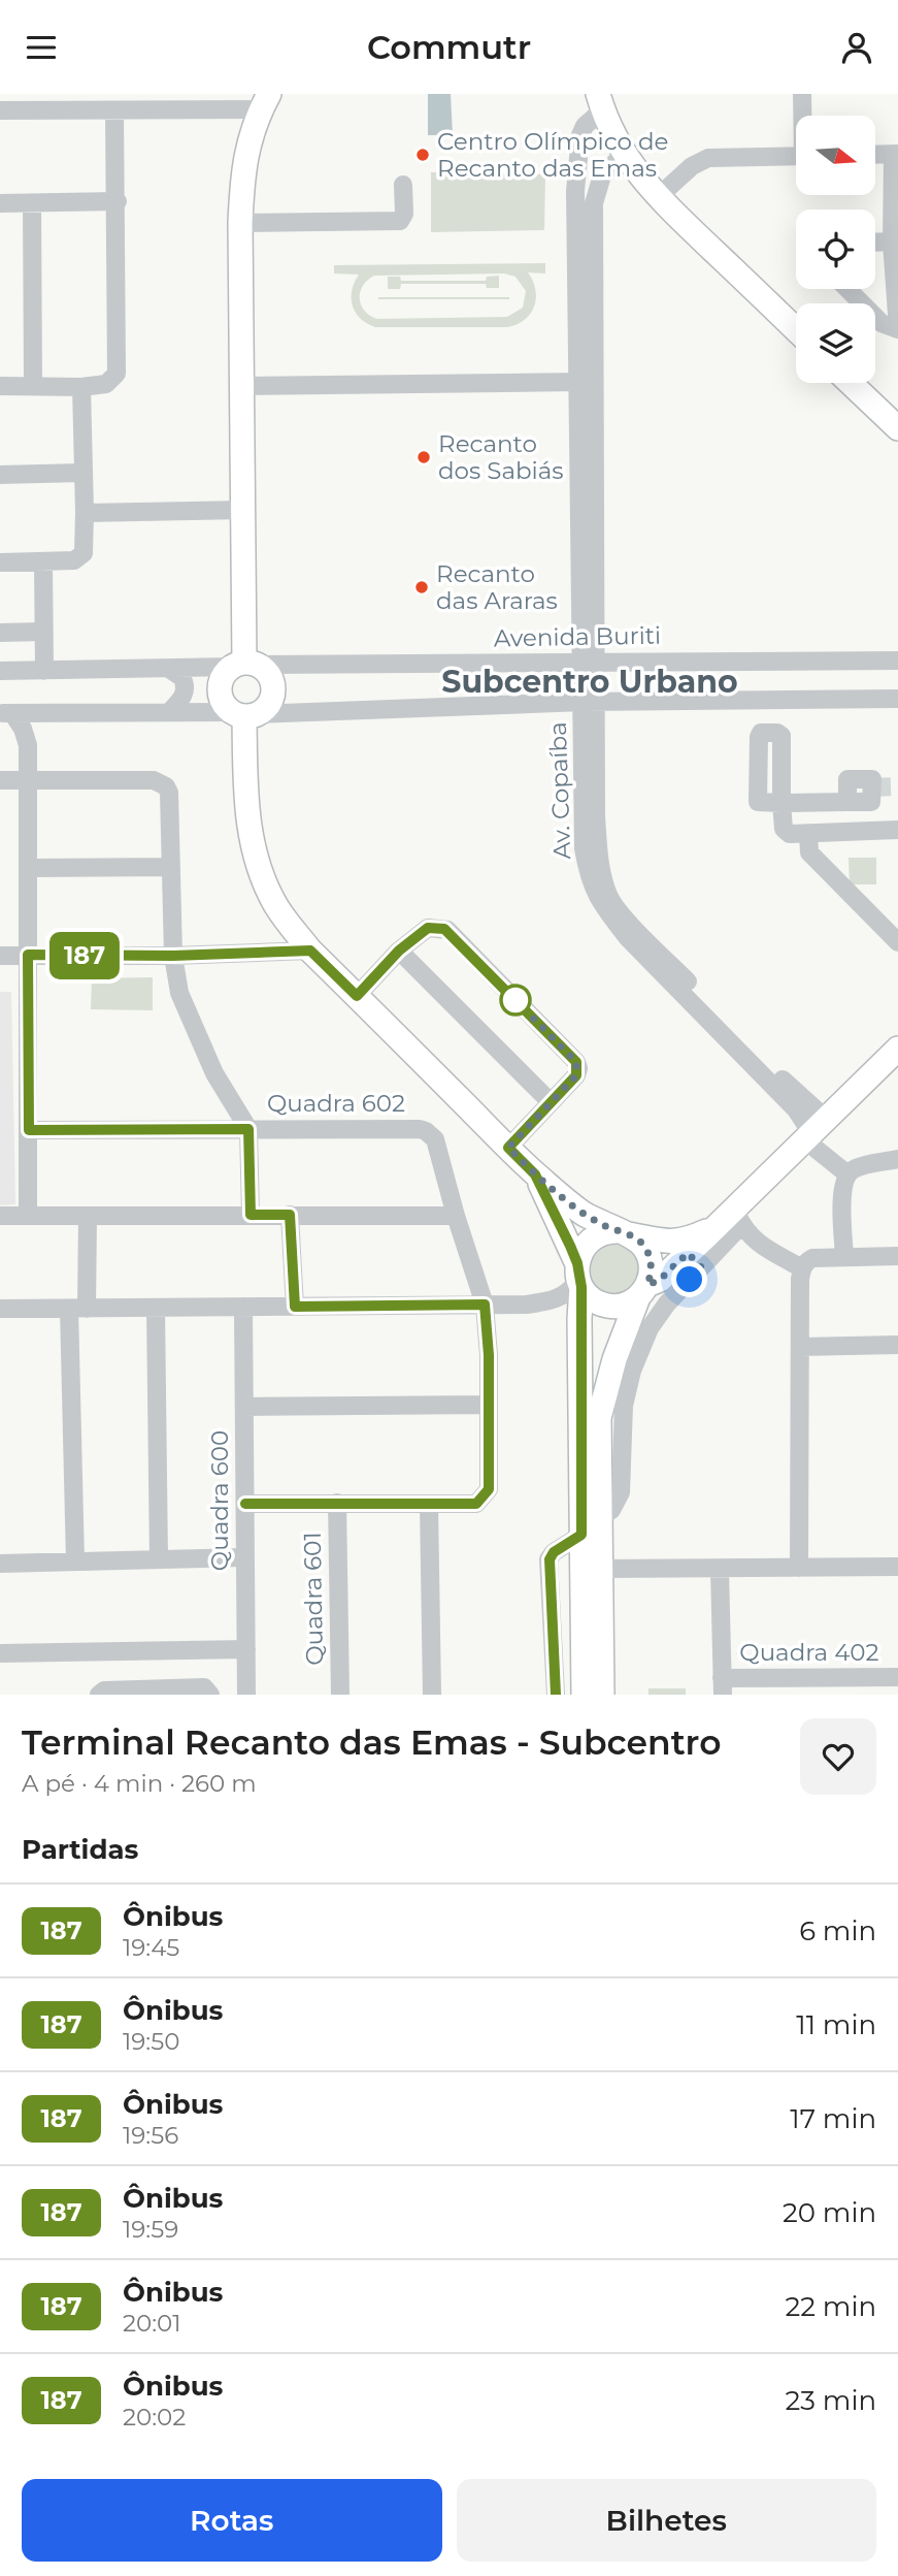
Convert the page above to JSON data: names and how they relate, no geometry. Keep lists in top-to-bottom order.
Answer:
{
  "streets": {
    "street": [
      "Avenida Buriti",
      "Av. Copaíba",
      "Quadra 602",
      "Quadra 600",
      "Quadra 601",
      "Quadra 402"
    ]
  },
  "crossings": [
    ["Avenida Buriti", "Av. Copaíba"],
    ["Quadra 602", "Quadra 600"],
    ["Quadra 602", "Quadra 601"]
  ],
  "districts": ["Subcentro Urbano"],
  "places": ["Centro Olímpico de Recanto das Emas", "Recanto dos Sabiás", "Recanto das Araras"],
  "lines": ["bus line 187"],
  "north": "right",
  "page": {
    "header": "Commutr",
    "on_map": "187",
    "heading": [
      ["Terminal Recanto das Emas - Subcentro", "A pé · 4 min · 260 m"],
      "Partidas"
    ],
    "list": [
      {
        "mark": "187",
        "name": "Ônibus",
        "note": "19:45",
        "value": "6 min"
      },
      {
        "mark": "187",
        "name": "Ônibus",
        "note": "19:50",
        "value": "11 min"
      },
      {
        "mark": "187",
        "name": "Ônibus",
        "note": "19:56",
        "value": "17 min"
      },
      {
        "mark": "187",
        "name": "Ônibus",
        "note": "19:59",
        "value": "20 min"
      },
      {
        "mark": "187",
        "name": "Ônibus",
        "note": "20:01",
        "value": "22 min"
      },
      {
        "mark": "187",
        "name": "Ônibus",
        "note": "20:02",
        "value": "23 min"
      }
    ],
    "buttons": ["Rotas", "Bilhetes"]
  }
}
